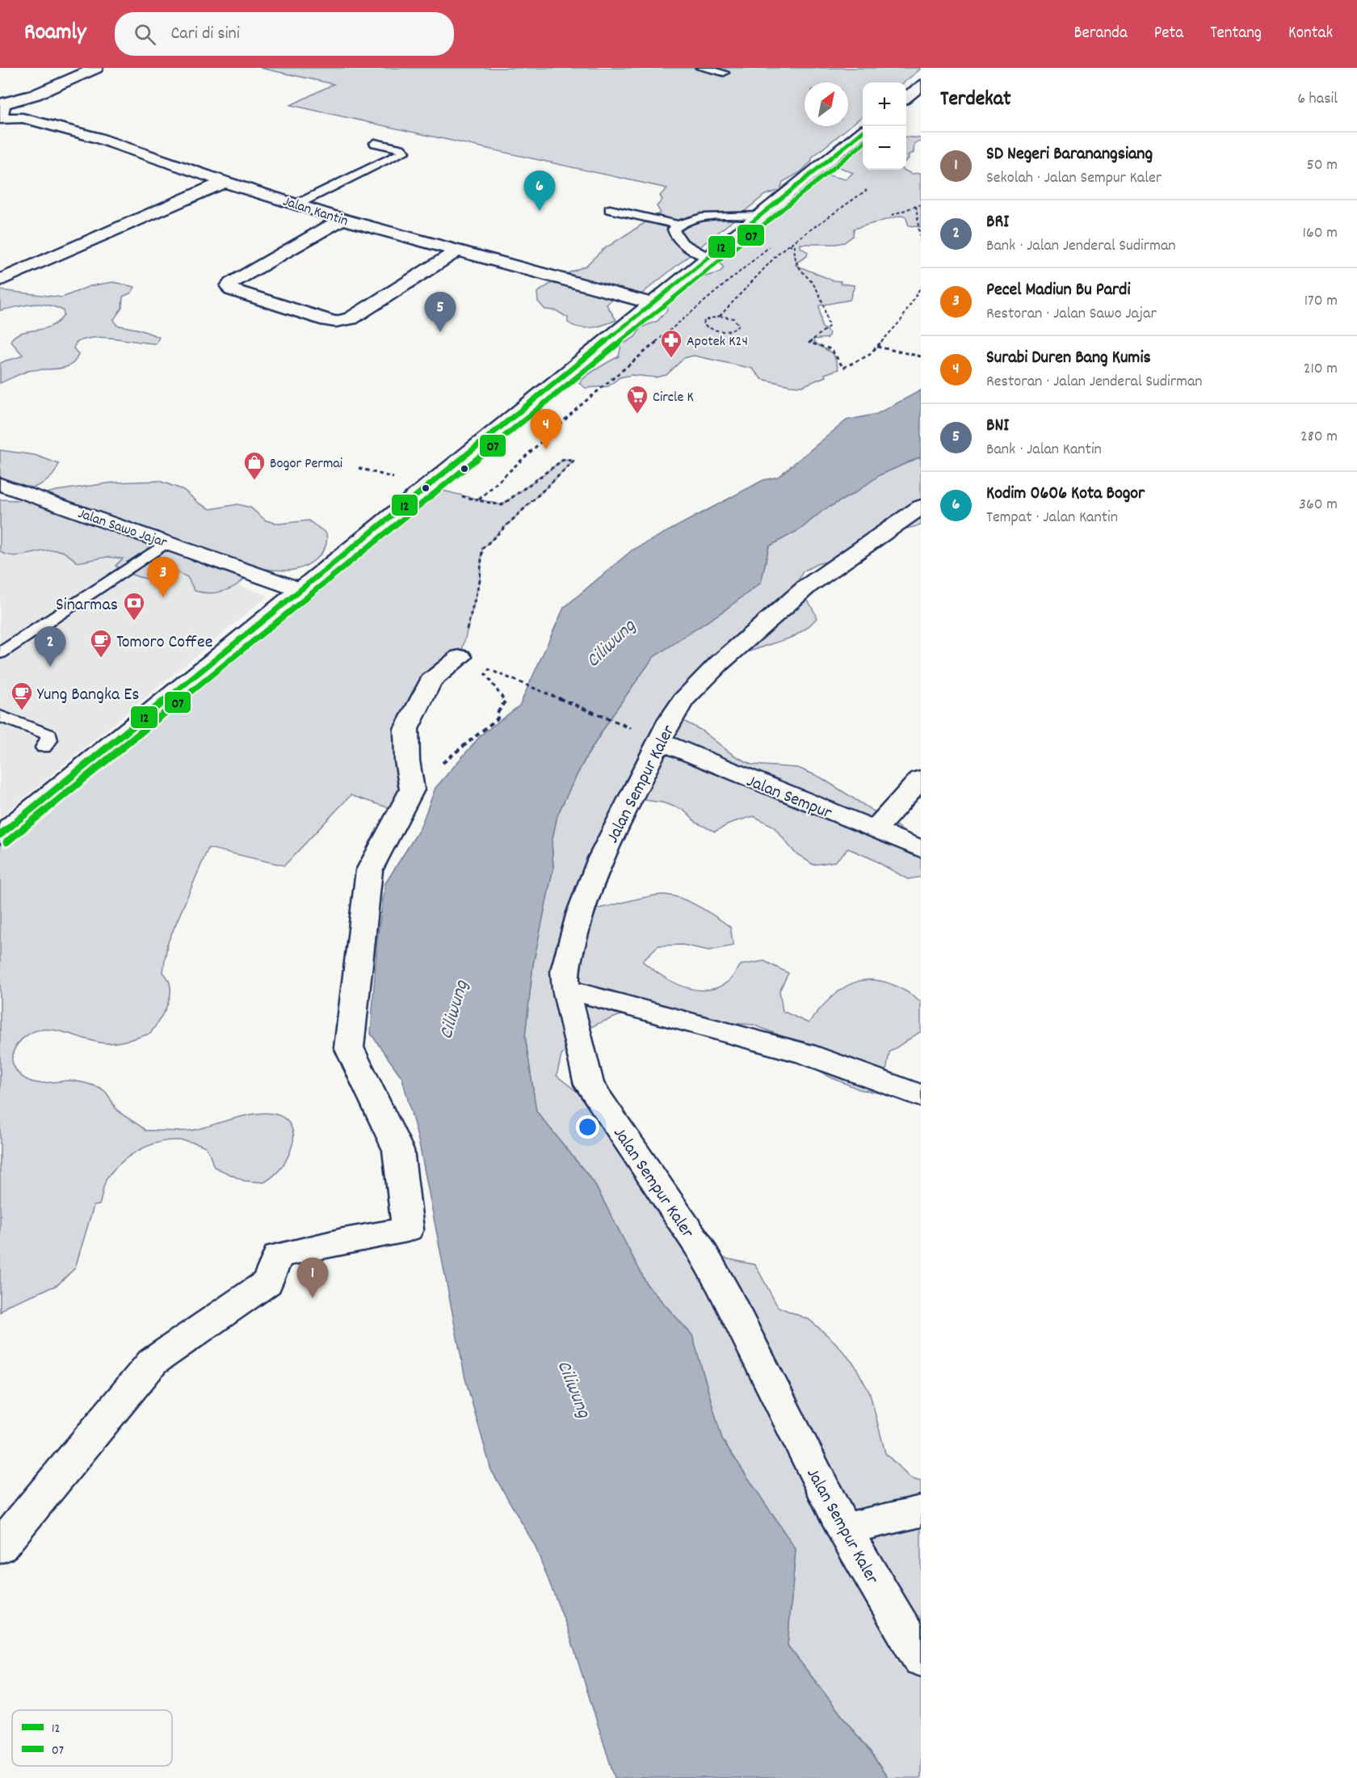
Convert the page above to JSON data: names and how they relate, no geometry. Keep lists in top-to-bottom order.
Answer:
{
  "streets": {
    "street": [
      "Jalan Kantin",
      "Jalan Sawo Jajar",
      "Jalan Sempur Kaler",
      "Jalan Sempur"
    ]
  },
  "crossings": [
    ["Jalan Sempur Kaler", "Jalan Sempur"]
  ],
  "water": ["Ciliwung"],
  "places": {
    "pharmacy": ["Apotek K24"],
    "supermarket": ["Circle K"],
    "shop": ["Bogor Permai"],
    "bank": ["Sinarmas"],
    "cafe": ["Tomoro Coffee", "Yung Bangka Es"]
  },
  "lines": ["transit line 12", "transit line 07"],
  "legend": ["12", "07"],
  "north": "top right",
  "page": {
    "header": "Roamly",
    "search": "Cari di sini",
    "nav": [
      "Beranda",
      "Peta",
      "Tentang",
      "Kontak"
    ],
    "heading": ["Terdekat", "6 hasil"],
    "map_buttons": ["+", "−"],
    "list": [
      {
        "mark": "1",
        "name": "SD Negeri Baranangsiang",
        "note": "Sekolah · Jalan Sempur Kaler",
        "value": "50 m"
      },
      {
        "mark": "2",
        "name": "BRI",
        "note": "Bank · Jalan Jenderal Sudirman",
        "value": "160 m"
      },
      {
        "mark": "3",
        "name": "Pecel Madiun Bu Pardi",
        "note": "Restoran · Jalan Sawo Jajar",
        "value": "170 m"
      },
      {
        "mark": "4",
        "name": "Surabi Duren Bang Kumis",
        "note": "Restoran · Jalan Jenderal Sudirman",
        "value": "210 m"
      },
      {
        "mark": "5",
        "name": "BNI",
        "note": "Bank · Jalan Kantin",
        "value": "280 m"
      },
      {
        "mark": "6",
        "name": "Kodim 0606 Kota Bogor",
        "note": "Tempat · Jalan Kantin",
        "value": "360 m"
      }
    ],
    "pins": [
      "6",
      "5",
      "4",
      "3",
      "2",
      "1"
    ]
  }
}
